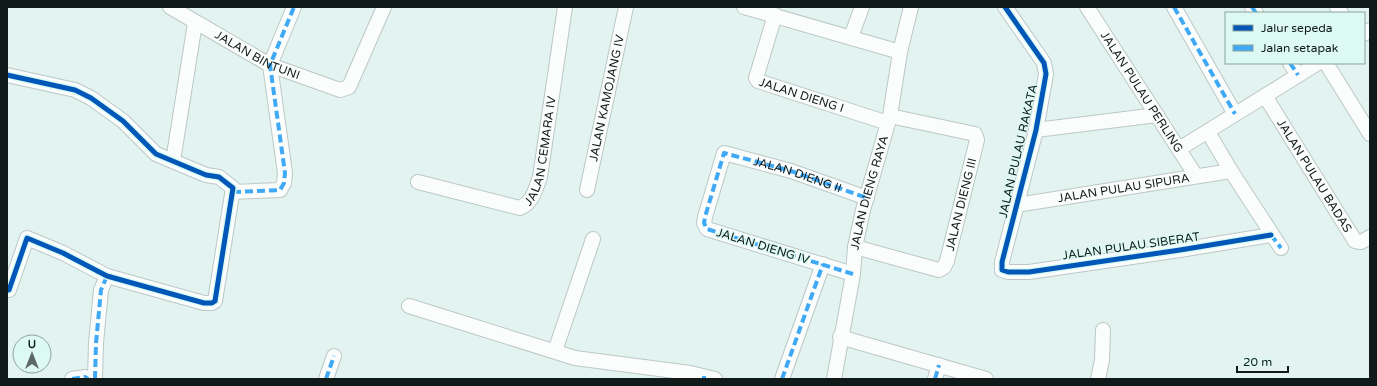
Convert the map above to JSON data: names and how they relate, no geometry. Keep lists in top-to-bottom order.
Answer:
{
  "streets": {
    "street": [
      "JALAN BINTUNI",
      "JALAN PULAU PERLING",
      "JALAN DIENG I",
      "JALAN KAMOJANG IV",
      "JALAN CEMARA IV",
      "JALAN PULAU RAKATA",
      "JALAN DIENG II",
      "JALAN PULAU BADAS",
      "JALAN PULAU SIPURA",
      "JALAN DIENG RAYA",
      "JALAN DIENG III",
      "JALAN DIENG IV",
      "JALAN PULAU SIBERAT"
    ]
  },
  "crossings": [
    ["JALAN PULAU PERLING", "JALAN PULAU SIPURA"],
    ["JALAN DIENG I", "JALAN DIENG RAYA"],
    ["JALAN DIENG I", "JALAN DIENG III"],
    ["JALAN PULAU RAKATA", "JALAN PULAU SIPURA"],
    ["JALAN PULAU RAKATA", "JALAN PULAU SIBERAT"],
    ["JALAN DIENG II", "JALAN DIENG RAYA"],
    ["JALAN DIENG II", "JALAN DIENG IV"],
    ["JALAN DIENG RAYA", "JALAN DIENG III"],
    ["JALAN DIENG RAYA", "JALAN DIENG IV"]
  ],
  "legend": ["Jalur sepeda", "Jalan setapak"],
  "scale_bar": "20 m",
  "north": "top"
}
